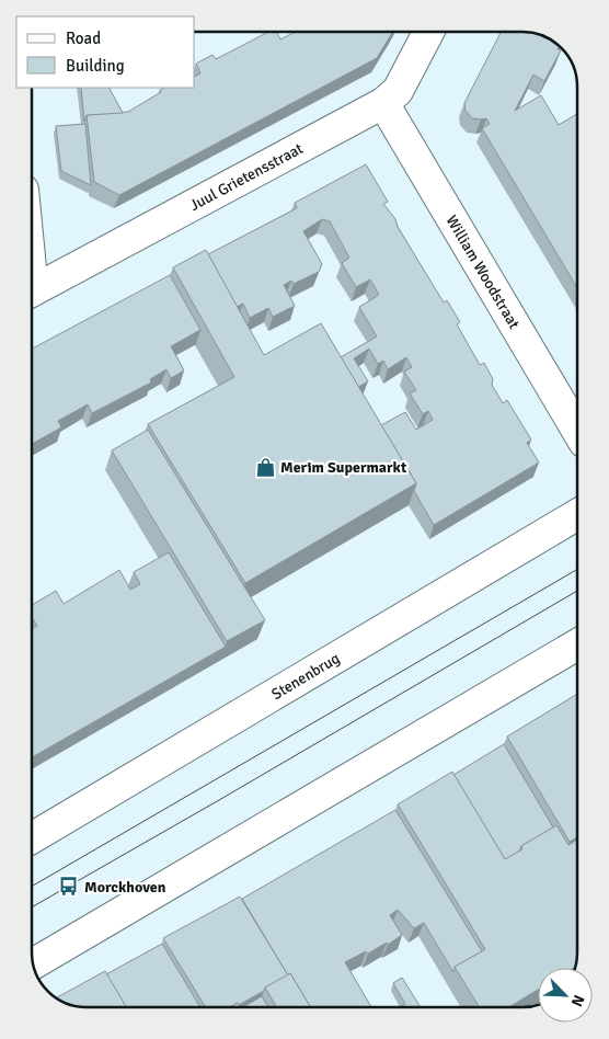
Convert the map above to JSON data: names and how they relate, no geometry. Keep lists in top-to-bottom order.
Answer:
{
  "streets": {
    "main road": ["Juul Grietensstraat", "William Woodstraat", "Stenenbrug"]
  },
  "crossings": [
    ["Juul Grietensstraat", "William Woodstraat"]
  ],
  "places": {
    "shop": ["Merim Supermarkt"],
    "bus stop": ["Morckhoven"]
  },
  "legend": ["Road", "Building"],
  "north": "bottom right"
}
